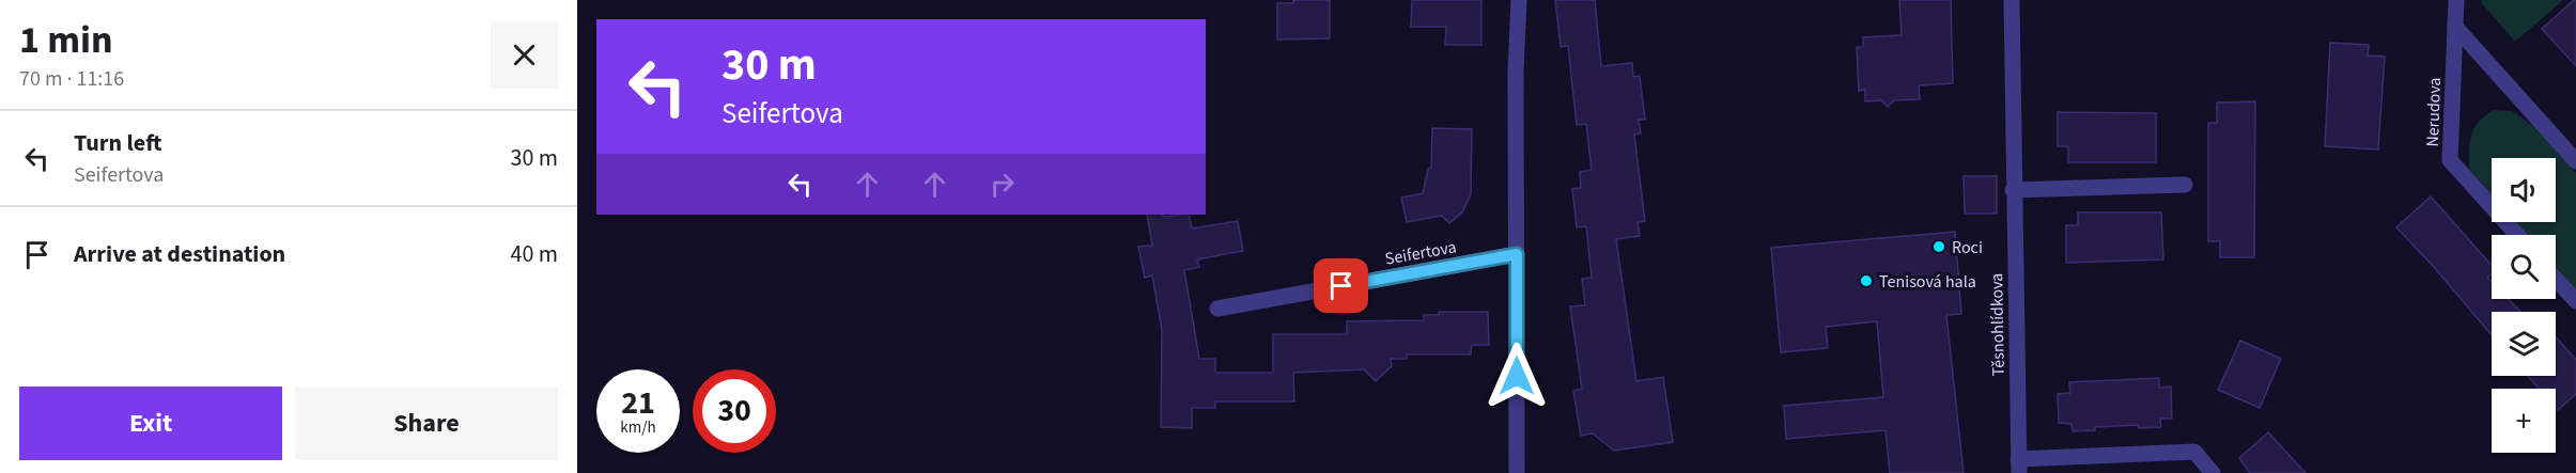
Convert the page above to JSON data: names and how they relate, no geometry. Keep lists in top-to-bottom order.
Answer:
{
  "streets": {
    "street": ["Nerudova", "Seifertova", "Těsnohlídkova"]
  },
  "places": ["Roci", "Tenisová hala"],
  "page": {
    "heading": ["1 min", "70 m · 11:16"],
    "turn": ["30 m", "Seifertova"],
    "list": [
      {
        "name": "Turn left",
        "note": "Seifertova",
        "value": "30 m"
      },
      {
        "name": "Arrive at destination",
        "value": "40 m"
      }
    ],
    "map_buttons": "+",
    "speed": "21 km/h",
    "limit": "30",
    "buttons": ["Exit", "Share"]
  }
}
